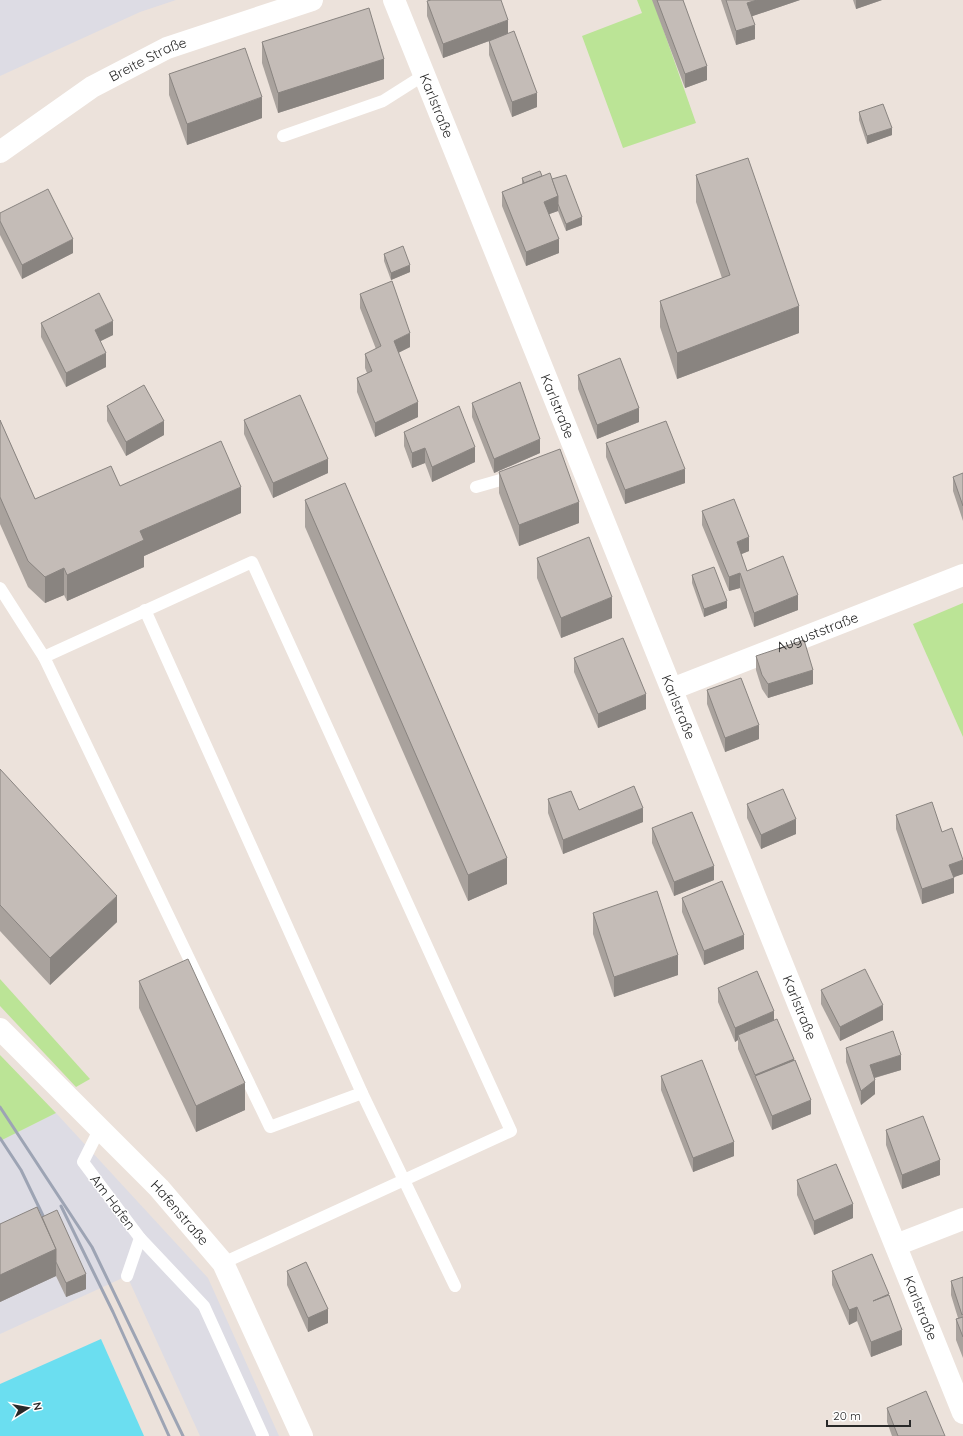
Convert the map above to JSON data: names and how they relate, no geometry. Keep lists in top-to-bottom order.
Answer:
{
  "streets": {
    "street": [
      "Breite Straße",
      "Karlstraße",
      "Auguststraße",
      "Hafenstraße"
    ],
    "lane": ["Am Hafen"]
  },
  "crossings": [
    ["Karlstraße", "Auguststraße"],
    ["Am Hafen", "Hafenstraße"]
  ],
  "scale_bar": "20 m",
  "north": "right"
}
